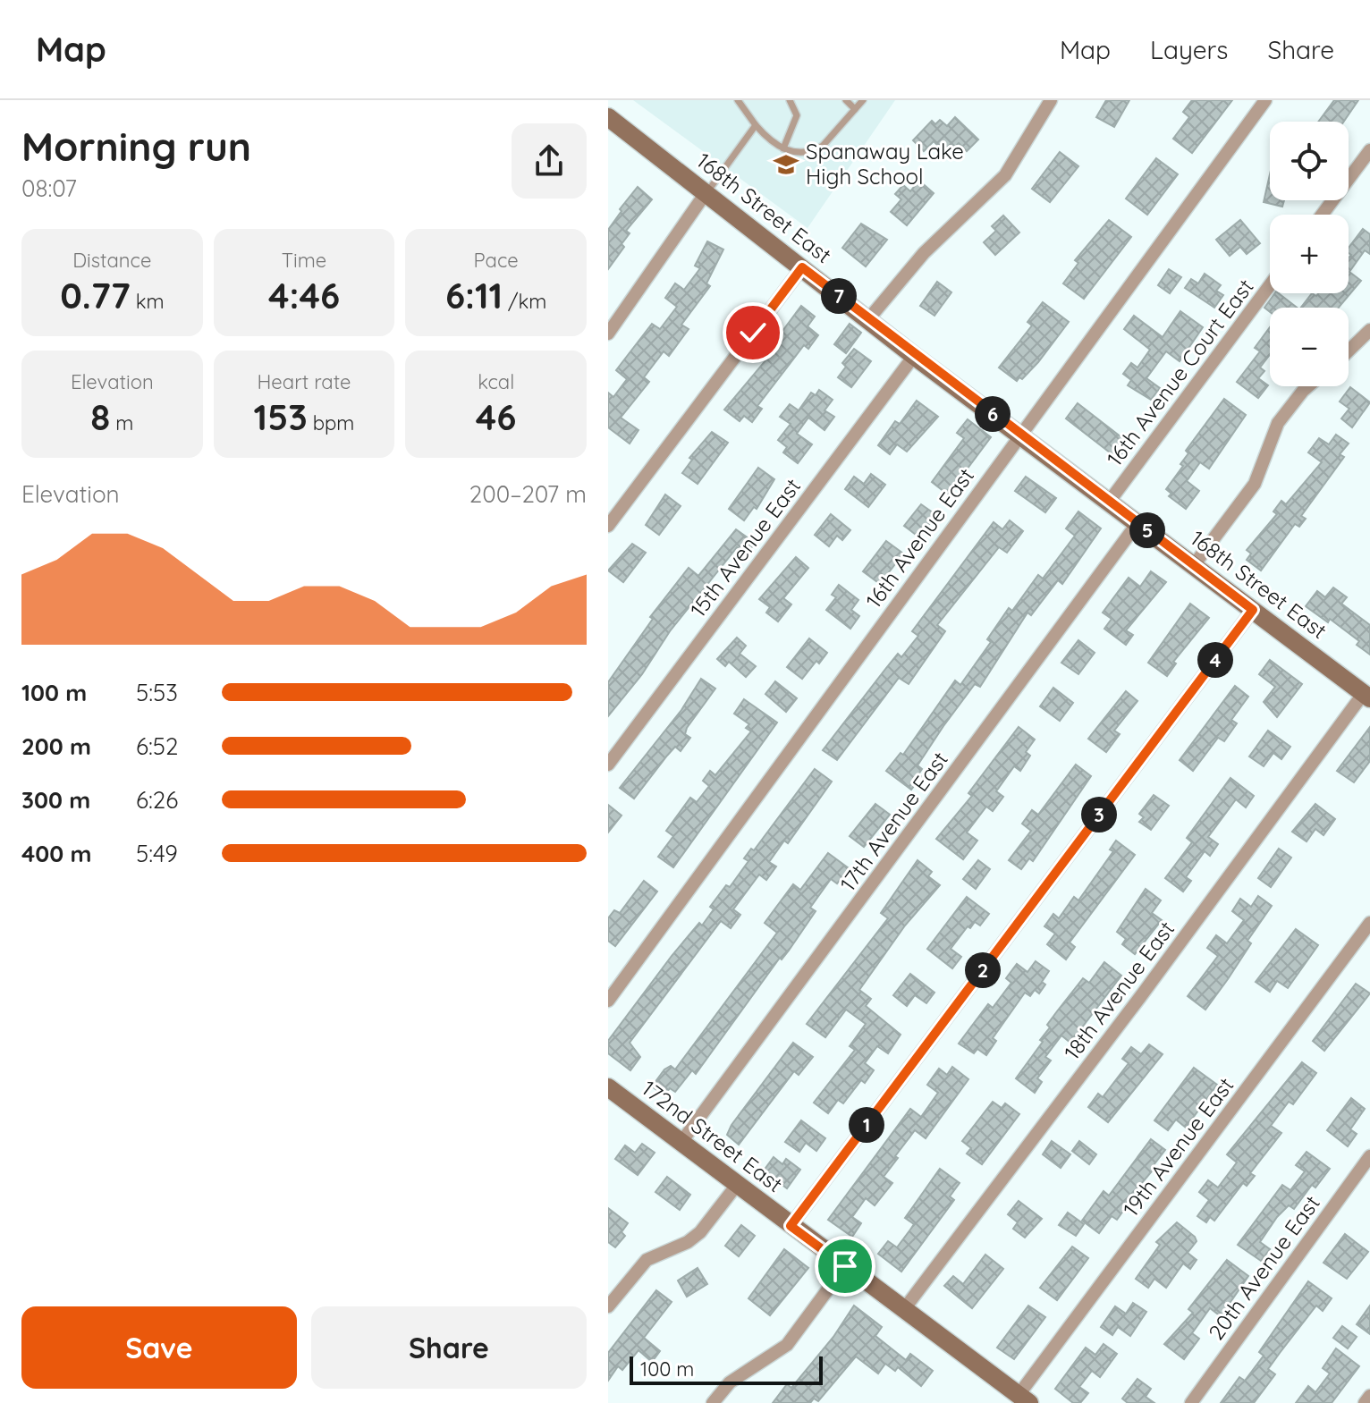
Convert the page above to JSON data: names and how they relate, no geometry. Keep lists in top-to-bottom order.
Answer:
{
  "streets": {
    "street": [
      "168th Street East",
      "16th Avenue Court East",
      "16th Avenue East",
      "15th Avenue East",
      "17th Avenue East",
      "18th Avenue East",
      "172nd Street East",
      "19th Avenue East",
      "20th Avenue East"
    ]
  },
  "crossings": [
    ["168th Street East", "16th Avenue Court East"],
    ["168th Street East", "16th Avenue East"],
    ["168th Street East", "15th Avenue East"],
    ["168th Street East", "17th Avenue East"],
    ["168th Street East", "18th Avenue East"],
    ["17th Avenue East", "172nd Street East"],
    ["18th Avenue East", "172nd Street East"],
    ["172nd Street East", "19th Avenue East"]
  ],
  "places": {
    "school or university": ["Spanaway Lake High School"]
  },
  "scale_bar": "100 m",
  "page": {
    "header": "Map",
    "nav": ["Map", "Layers", "Share"],
    "heading": ["Morning run", "08:07"],
    "map_buttons": ["+", "−"],
    "stats": [
      ["Distance", "0.77 km"],
      ["Time", "4:46"],
      ["Pace", "6:11 /km"],
      ["Elevation", "8 m"],
      ["Heart rate", "153 bpm"],
      ["kcal", "46"]
    ],
    "pins": [
      "7",
      "6",
      "5",
      "4",
      "3",
      "2",
      "1"
    ],
    "chart": ["Elevation", "200–207 m"],
    "list": [
      {
        "name": "100 m",
        "note": "5:53"
      },
      {
        "name": "200 m",
        "note": "6:52"
      },
      {
        "name": "300 m",
        "note": "6:26"
      },
      {
        "name": "400 m",
        "note": "5:49"
      }
    ],
    "buttons": ["Save", "Share"],
    "scale": "100 m"
  }
}
